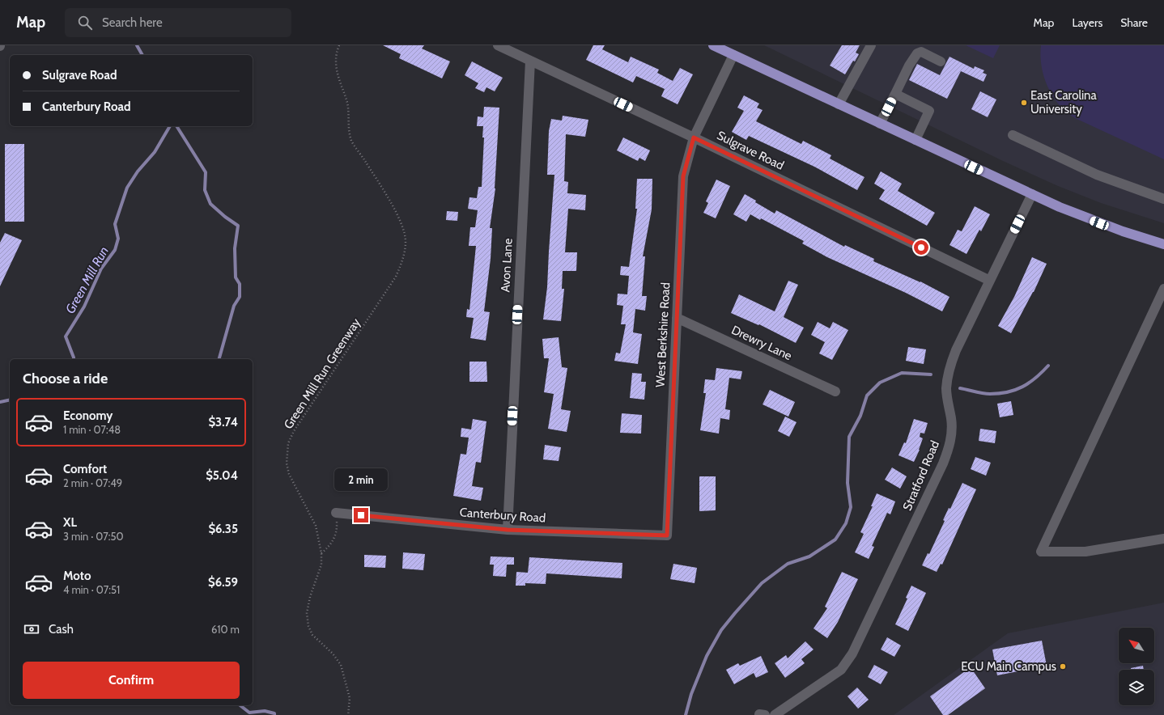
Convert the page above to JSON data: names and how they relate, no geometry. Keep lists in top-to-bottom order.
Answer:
{
  "streets": {
    "street": [
      "Sulgrave Road",
      "Avon Lane",
      "West Berkshire Road",
      "Drewry Lane",
      "Stratford Road",
      "Canterbury Road"
    ],
    "path": ["Green Mill Run Greenway"]
  },
  "crossings": [
    ["Sulgrave Road", "Avon Lane"],
    ["Sulgrave Road", "West Berkshire Road"],
    ["Sulgrave Road", "Stratford Road"],
    ["Avon Lane", "Canterbury Road"],
    ["West Berkshire Road", "Drewry Lane"],
    ["West Berkshire Road", "Canterbury Road"]
  ],
  "water": ["Green Mill Run"],
  "places": ["East Carolina University", "ECU Main Campus"],
  "north": "top left",
  "page": {
    "header": "Map",
    "search": "Search here",
    "nav": ["Map", "Layers", "Share"],
    "banner": ["Sulgrave Road", "Canterbury Road"],
    "heading": "Choose a ride",
    "list": [
      {
        "name": "Economy",
        "note": "1 min · 07:48",
        "value": "$3.74"
      },
      {
        "name": "Comfort",
        "note": "2 min · 07:49",
        "value": "$5.04"
      },
      {
        "name": "XL",
        "note": "3 min · 07:50",
        "value": "$6.35"
      },
      {
        "name": "Moto",
        "note": "4 min · 07:51",
        "value": "$6.59"
      }
    ],
    "bubble": "2 min",
    "pay": ["Cash", "610 m"],
    "buttons": "Confirm"
  }
}
